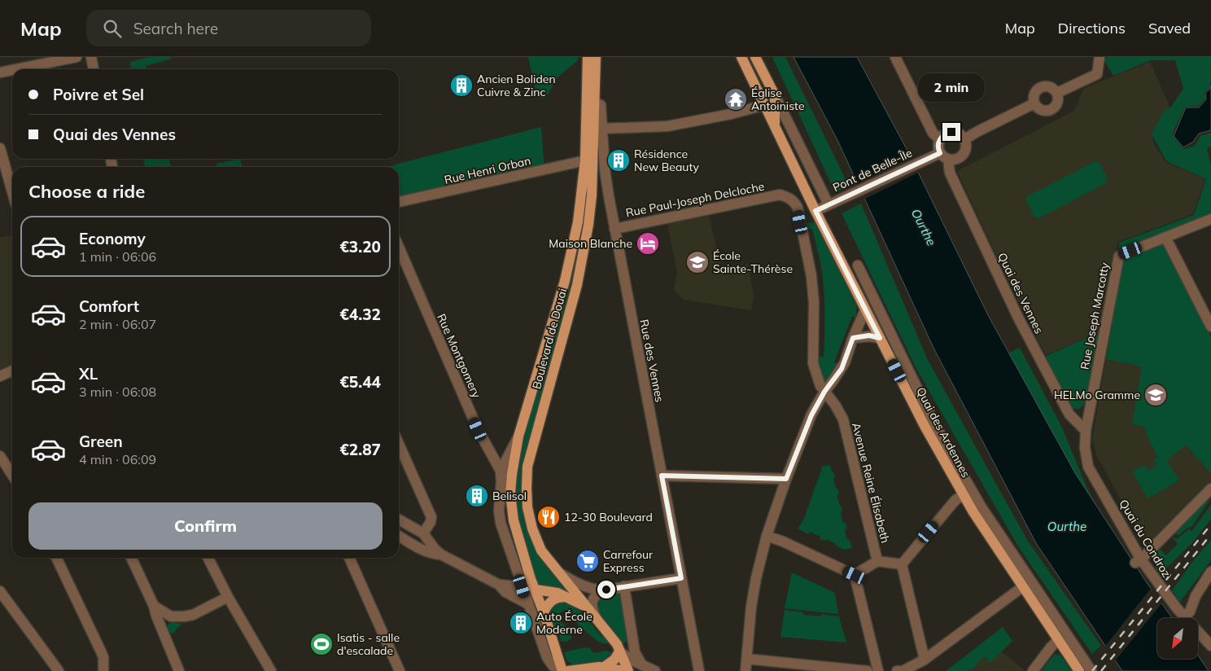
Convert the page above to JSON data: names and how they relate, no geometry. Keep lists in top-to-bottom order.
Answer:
{
  "streets": {
    "main road": ["Boulevard de Douai", "Rue des Vennes", "Quai des Ardennes"],
    "street": [
      "Rue Henri Orban",
      "Pont de Belle-Île",
      "Rue Paul-Joseph Delcloche",
      "Quai des Vennes",
      "Rue Joseph Marcotty",
      "Rue Montgomery",
      "Avenue Reine Élisabeth",
      "Quai du Condroz"
    ]
  },
  "crossings": [
    ["Rue Henri Orban", "Boulevard de Douai"],
    ["Pont de Belle-Île", "Quai des Vennes"],
    ["Pont de Belle-Île", "Quai des Ardennes"],
    ["Rue Paul-Joseph Delcloche", "Rue des Vennes"],
    ["Rue Paul-Joseph Delcloche", "Avenue Reine Élisabeth"],
    ["Quai des Vennes", "Rue Joseph Marcotty"],
    ["Quai des Vennes", "Quai du Condroz"],
    ["Rue Joseph Marcotty", "Quai du Condroz"],
    ["Boulevard de Douai", "Rue Montgomery"],
    ["Boulevard de Douai", "Rue des Vennes"]
  ],
  "water": ["Ourthe"],
  "places": {
    "building": [
      "Ancien Boliden Cuivre & Zinc",
      "Résidence New Beauty",
      "Belisol",
      "Auto École Moderne"
    ],
    "temple": ["Église Antoiniste"],
    "hotel": ["Maison Blanche"],
    "school or university": ["École Sainte-Thérèse", "HELMo Gramme"],
    "restaurant": ["12-30 Boulevard"],
    "supermarket": ["Carrefour Express"],
    "sports": ["Isatis - salle d'escalade"]
  },
  "north": "bottom left",
  "page": {
    "header": "Map",
    "search": "Search here",
    "nav": ["Map", "Directions", "Saved"],
    "banner": ["Poivre et Sel", "Quai des Vennes"],
    "bubble": "2 min",
    "heading": "Choose a ride",
    "list": [
      {
        "name": "Economy",
        "note": "1 min · 06:06",
        "value": "€3.20"
      },
      {
        "name": "Comfort",
        "note": "2 min · 06:07",
        "value": "€4.32"
      },
      {
        "name": "XL",
        "note": "3 min · 06:08",
        "value": "€5.44"
      },
      {
        "name": "Green",
        "note": "4 min · 06:09",
        "value": "€2.87"
      }
    ],
    "buttons": "Confirm"
  }
}
